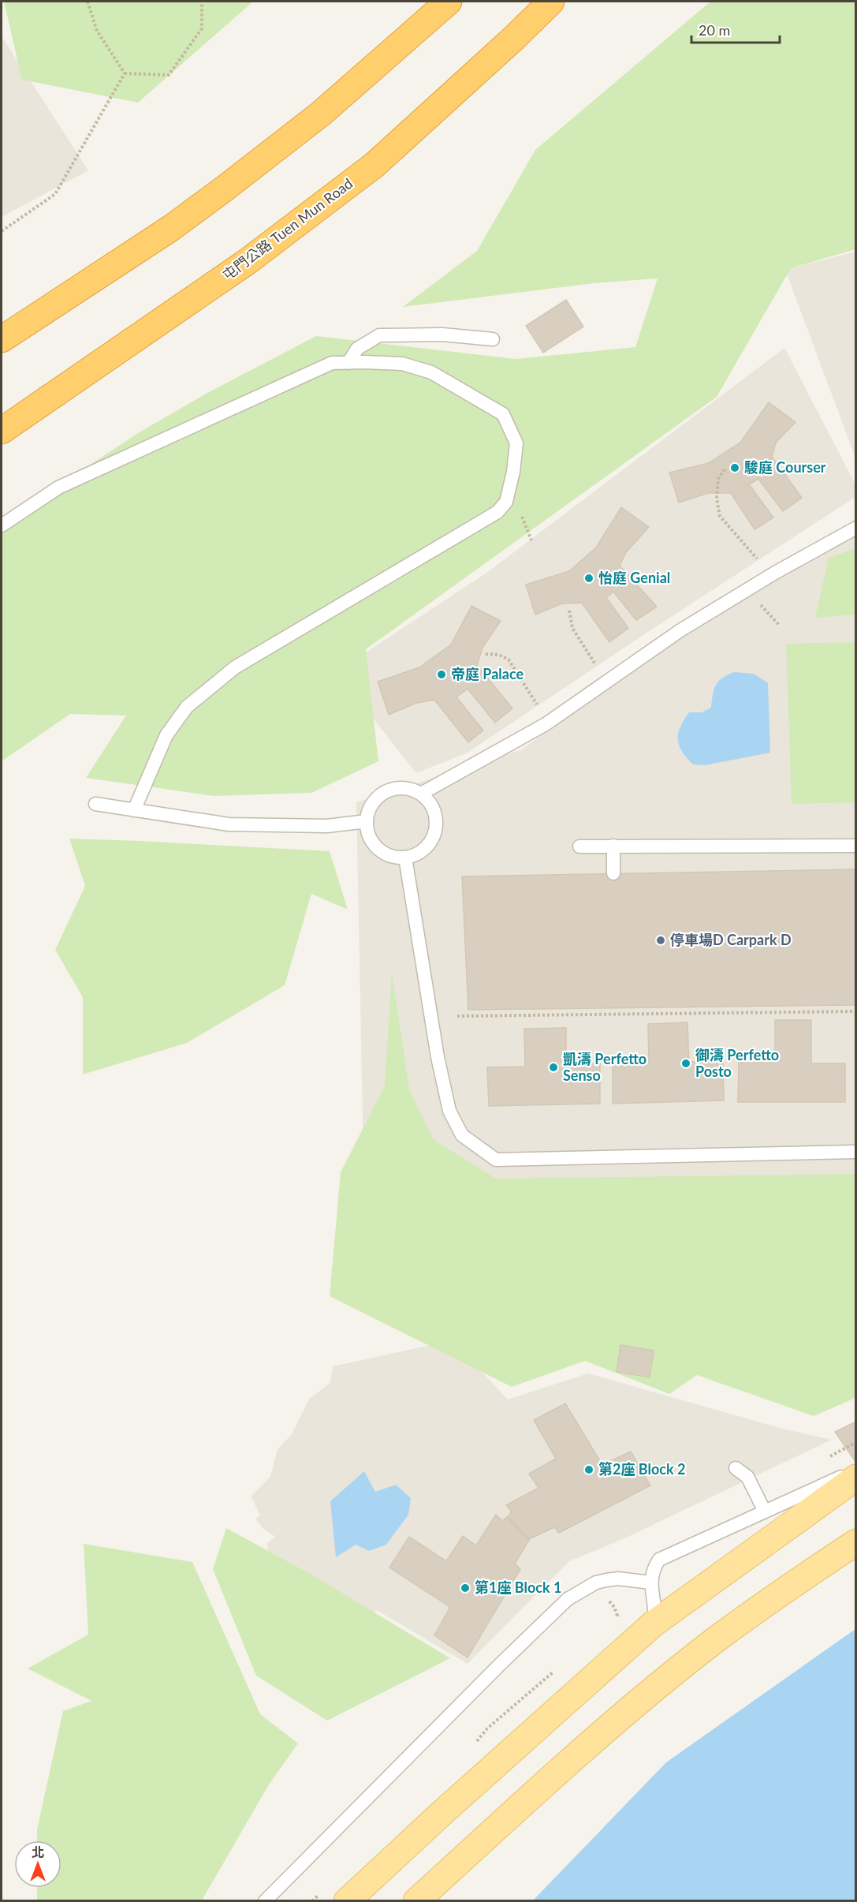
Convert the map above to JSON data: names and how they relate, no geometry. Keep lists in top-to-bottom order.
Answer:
{
  "streets": {
    "highway": ["屯門公路 Tuen Mun Road"]
  },
  "places": [
    "駿庭 Courser",
    "怡庭 Genial",
    "帝庭 Palace",
    "停車場D Carpark D",
    "御濤 Perfetto Posto",
    "凱濤 Perfetto Senso",
    "第2座 Block 2",
    "第1座 Block 1"
  ],
  "scale_bar": "20 m",
  "north": "top"
}
